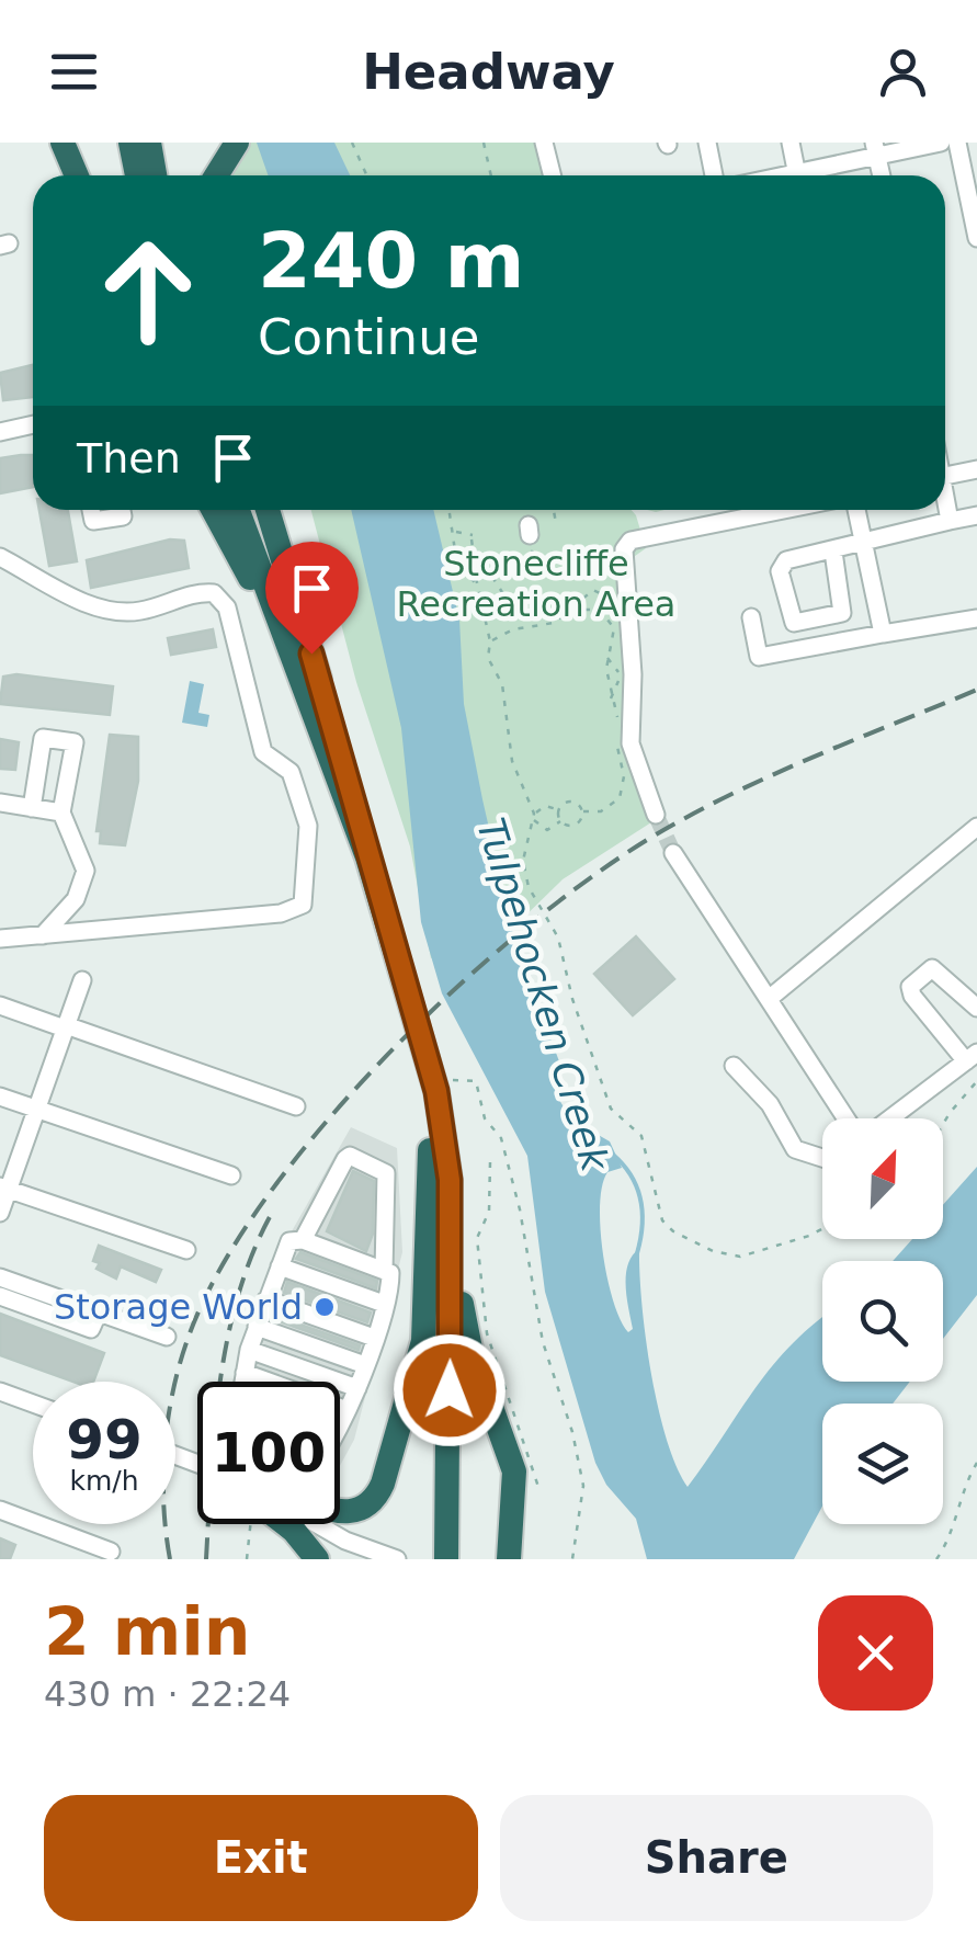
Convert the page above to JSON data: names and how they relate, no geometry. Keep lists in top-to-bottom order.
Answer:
{
  "water": ["Tulpehocken Creek"],
  "parks": ["Stonecliffe Recreation Area"],
  "places": ["Storage World"],
  "north": "top right",
  "page": {
    "header": "Headway",
    "turn": ["240 m", "Continue"],
    "then": "Then",
    "speed": "99 km/h",
    "limit": "100",
    "heading": ["2 min", "430 m · 22:24"],
    "buttons": ["Exit", "Share"]
  }
}
